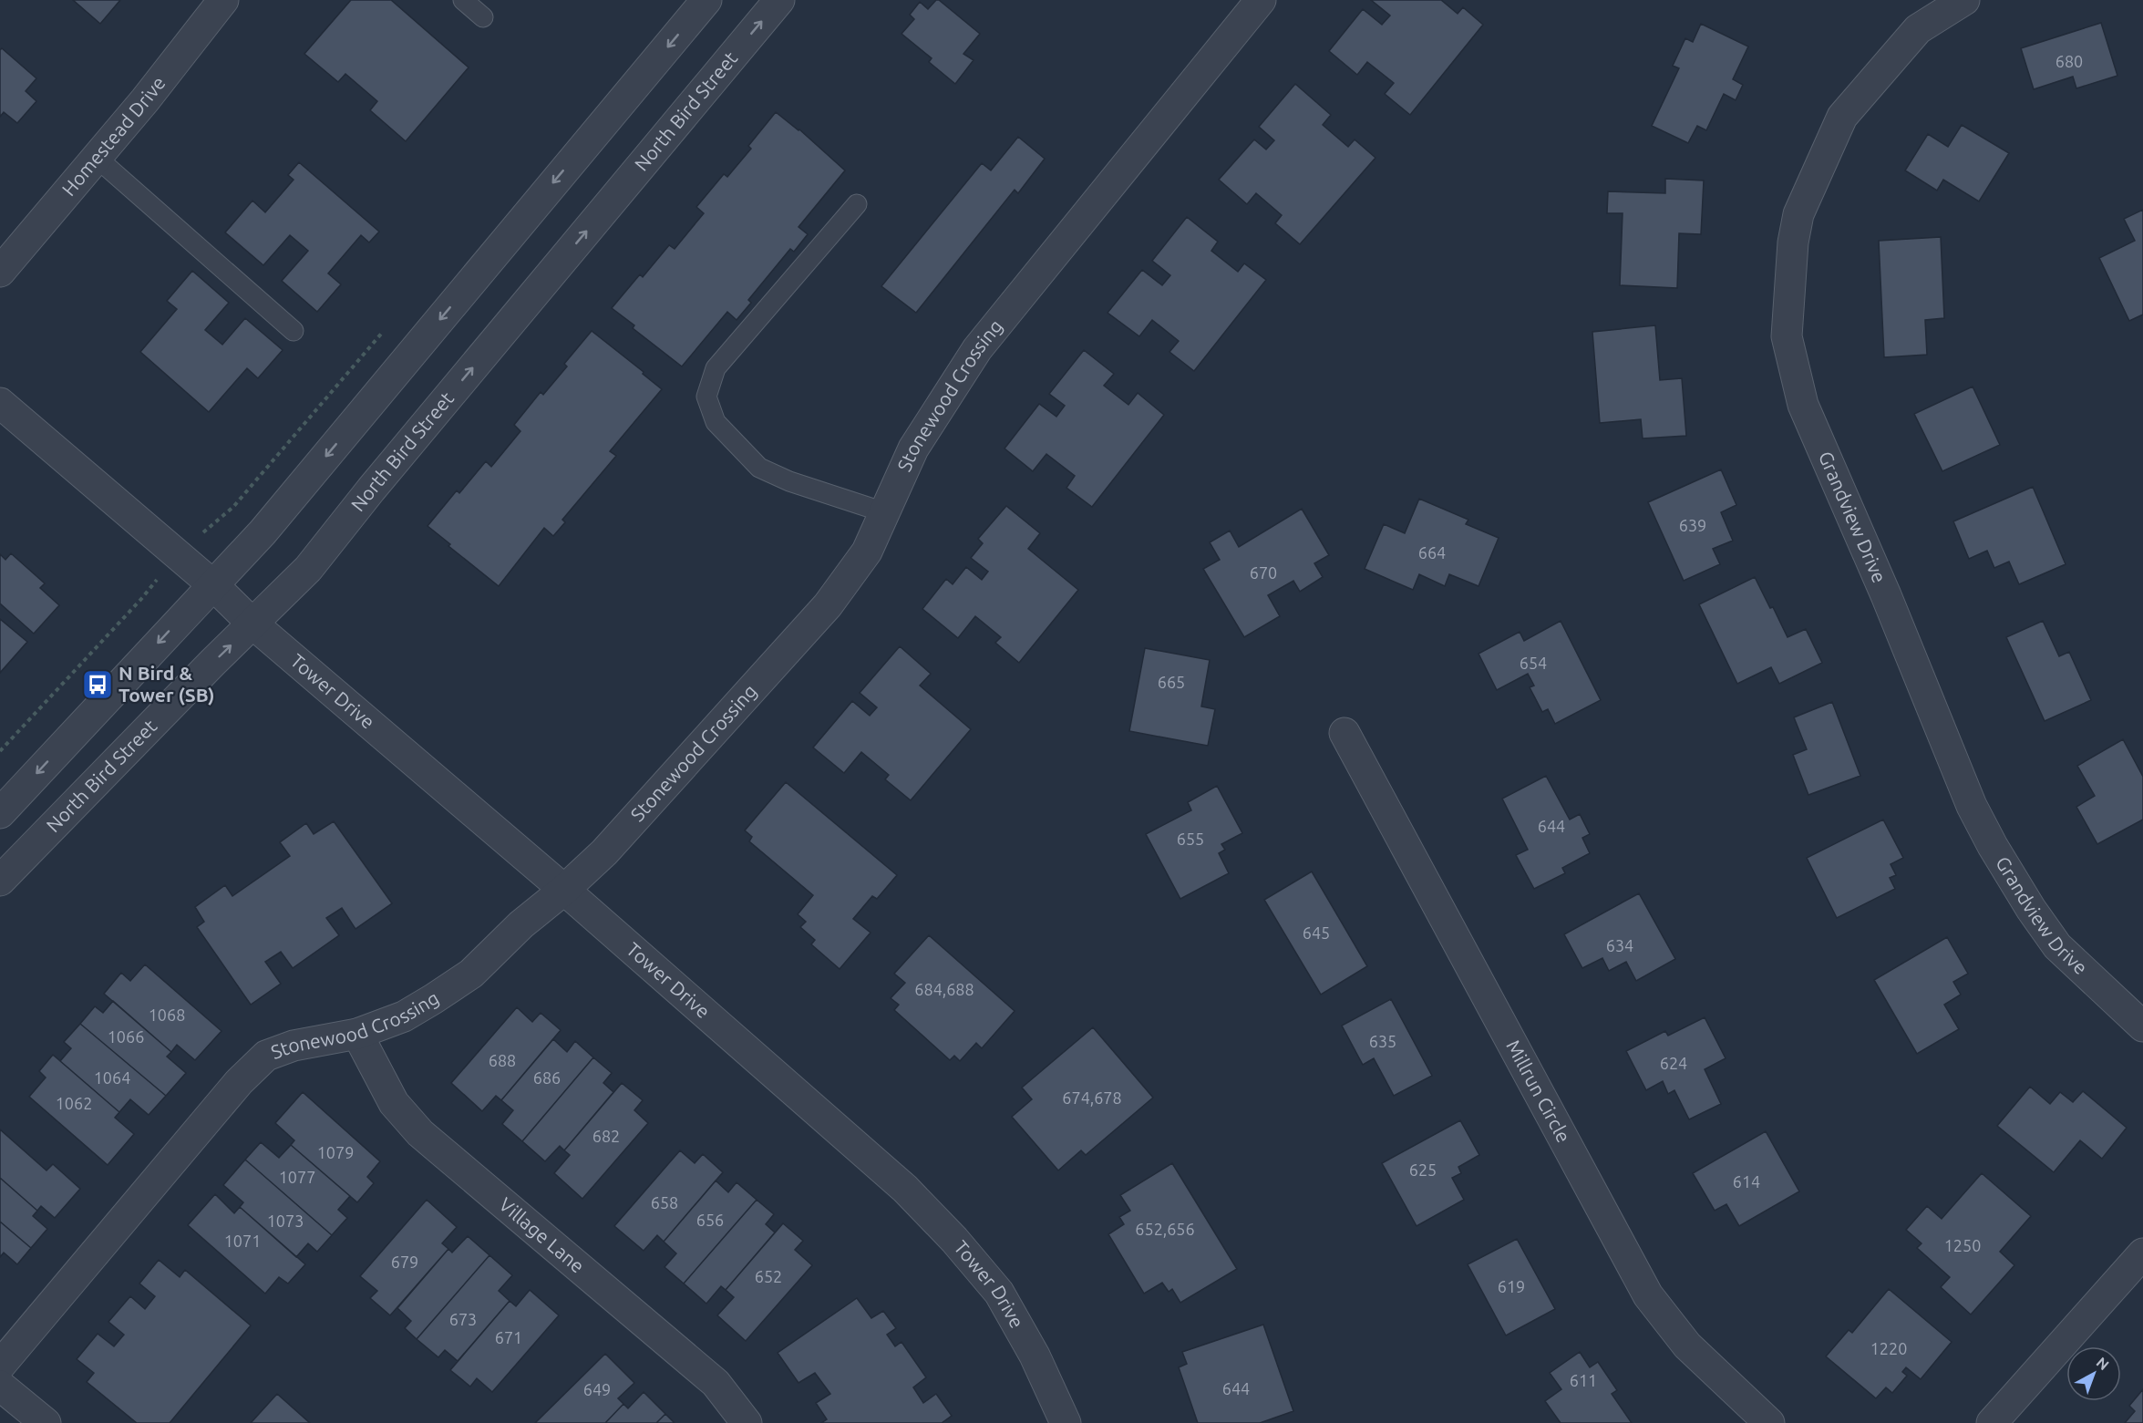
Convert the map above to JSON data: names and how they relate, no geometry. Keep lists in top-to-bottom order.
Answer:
{
  "streets": {
    "street": [
      "North Bird Street",
      "Homestead Drive",
      "Stonewood Crossing",
      "Grandview Drive",
      "Tower Drive",
      "Millrun Circle",
      "Village Lane"
    ]
  },
  "crossings": [
    ["North Bird Street", "Tower Drive"],
    ["Stonewood Crossing", "Tower Drive"],
    ["Stonewood Crossing", "Village Lane"]
  ],
  "places": {
    "bus stop": ["N Bird & Tower (SB)"]
  },
  "house_numbers": [
    "680",
    "639",
    "664",
    "670",
    "654",
    "665",
    "644",
    "655",
    "645",
    "634",
    "684,688",
    "1068",
    "1066",
    "635",
    "688",
    "624",
    "1064",
    "686",
    "674,678",
    "1062",
    "682",
    "1079",
    "625",
    "1077",
    "614",
    "658",
    "656",
    "1073",
    "652,656",
    "1071",
    "1250",
    "679",
    "652",
    "619",
    "673",
    "671",
    "1220",
    "611",
    "644",
    "649"
  ],
  "north": "top right"
}
